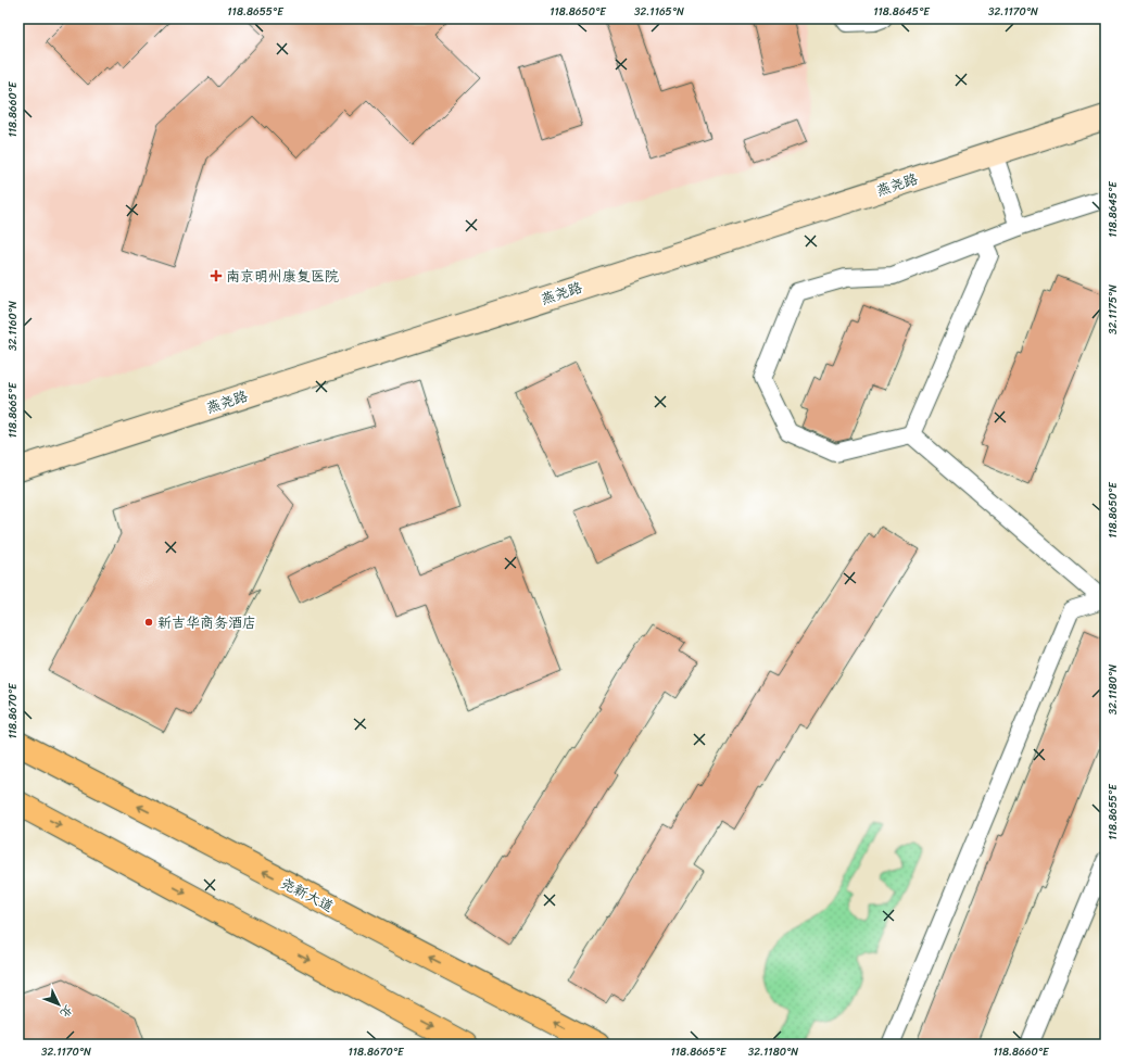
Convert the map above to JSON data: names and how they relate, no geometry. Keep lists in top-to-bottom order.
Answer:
{
  "streets": {
    "main road": ["燕尧路", "尧新大道"]
  },
  "places": {
    "health": ["南京明州康复医院"],
    "other": ["新吉华商务酒店"]
  },
  "north": "bottom right",
  "coordinates": [
    "118.8655°E",
    "118.8650°E",
    "32.1165°N",
    "118.8645°E",
    "32.1170°N",
    "118.8660°E",
    "32.1175°N",
    "32.1160°N",
    "118.8665°E",
    "32.1180°N",
    "118.8670°E"
  ]
}
